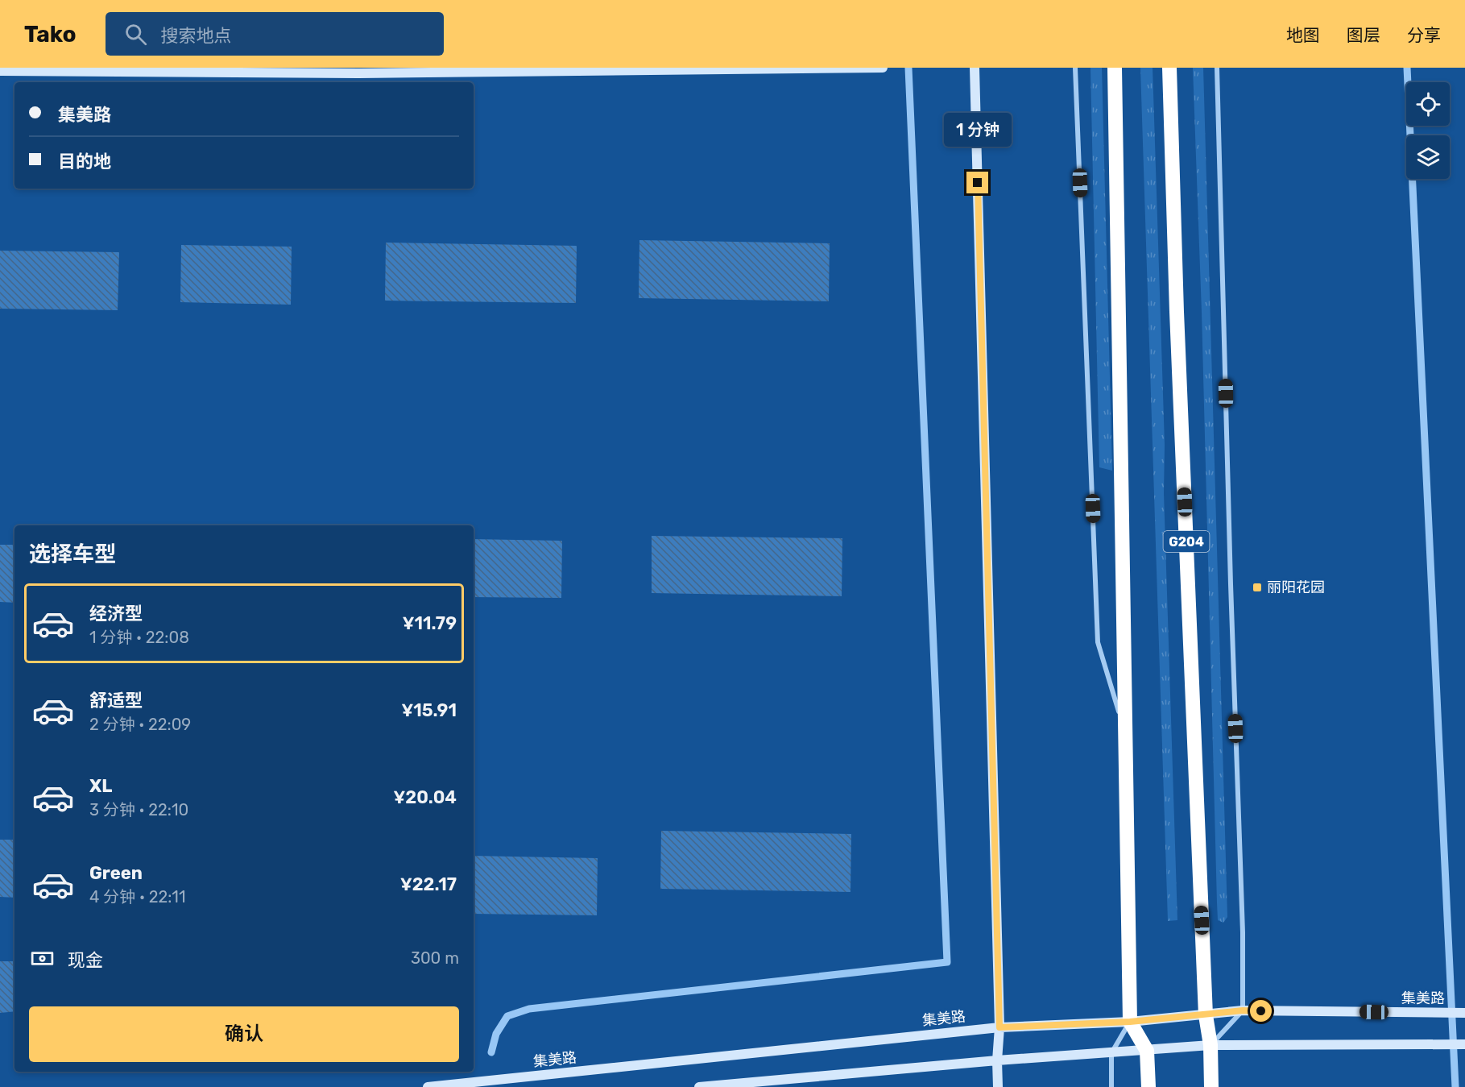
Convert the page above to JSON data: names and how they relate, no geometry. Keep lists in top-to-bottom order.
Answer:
{
  "streets": {
    "highway": ["G204"],
    "street": ["集美路"]
  },
  "crossings": [
    ["G204", "集美路"]
  ],
  "places": {
    "transit": ["丽阳花园"]
  },
  "page": {
    "header": "Tako",
    "search": "搜索地点",
    "nav": ["地图", "图层", "分享"],
    "banner": ["集美路", "目的地"],
    "bubble": "1 分钟",
    "heading": "选择车型",
    "list": [
      {
        "name": "经济型",
        "note": "1 分钟 · 22:08",
        "value": "¥11.79"
      },
      {
        "name": "舒适型",
        "note": "2 分钟 · 22:09",
        "value": "¥15.91"
      },
      {
        "name": "XL",
        "note": "3 分钟 · 22:10",
        "value": "¥20.04"
      },
      {
        "name": "Green",
        "note": "4 分钟 · 22:11",
        "value": "¥22.17"
      }
    ],
    "pay": ["现金", "300 m"],
    "buttons": "确认"
  }
}
